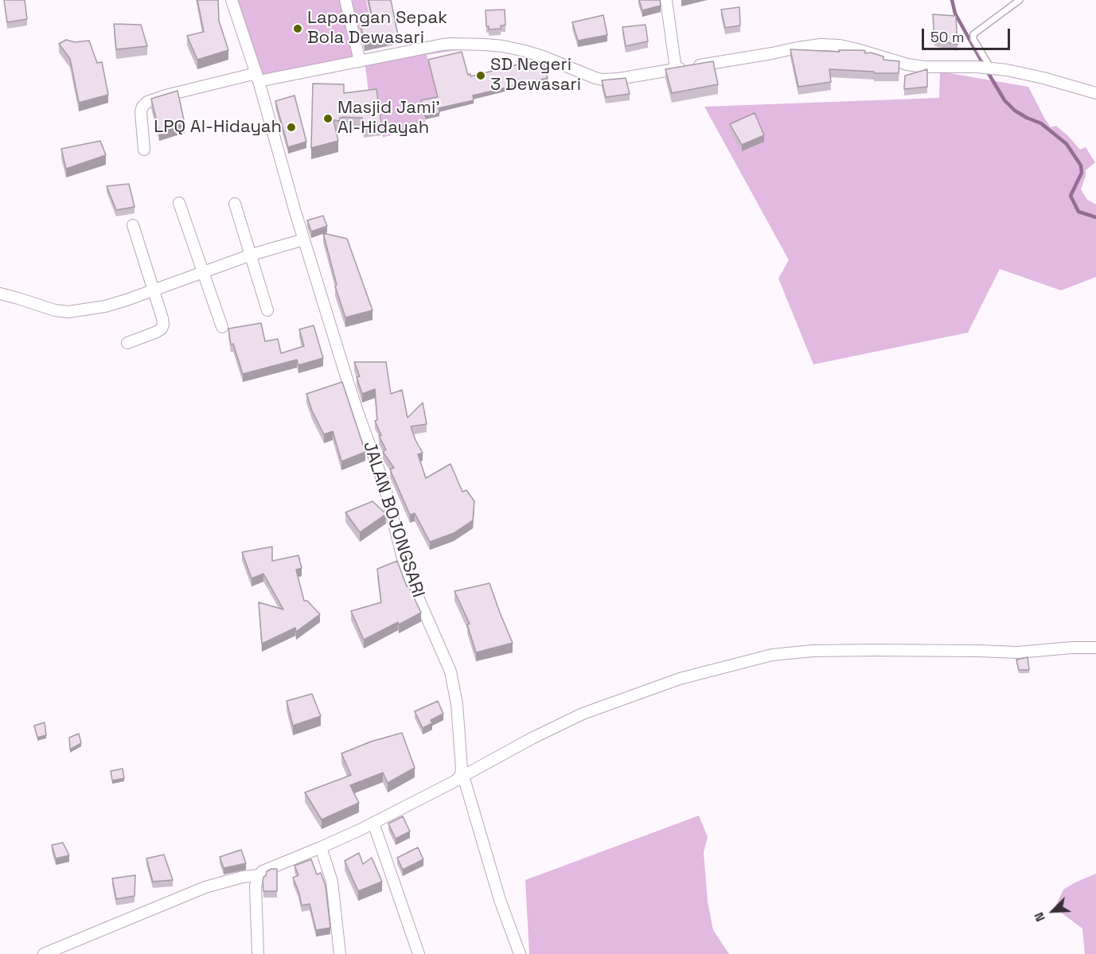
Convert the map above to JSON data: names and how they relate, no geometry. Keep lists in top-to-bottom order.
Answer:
{
  "streets": {
    "street": ["JALAN BOJONGSARI"]
  },
  "places": [
    "Lapangan Sepak Bola Dewasari",
    "SD Negeri 3 Dewasari",
    "Masjid Jami' Al-Hidayah",
    "LPQ Al-Hidayah"
  ],
  "scale_bar": "50 m",
  "north": "bottom left"
}
